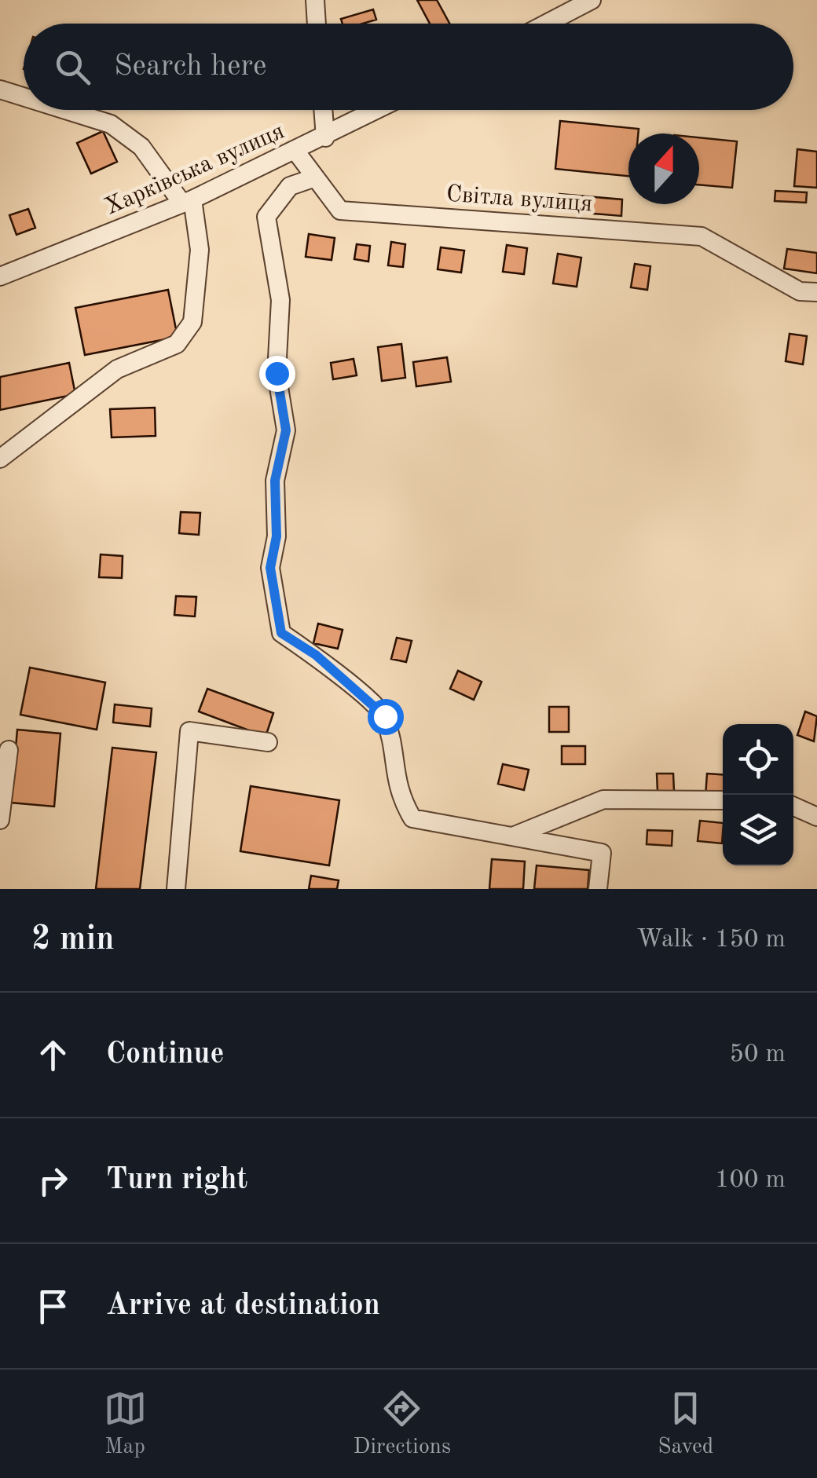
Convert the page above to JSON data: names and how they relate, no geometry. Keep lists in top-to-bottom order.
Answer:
{
  "streets": {
    "street": ["Харківська вулиця", "Світла вулиця"]
  },
  "crossings": [
    ["Харківська вулиця", "Світла вулиця"]
  ],
  "north": "top",
  "page": {
    "search": "Search here",
    "heading": ["2 min", "Walk · 150 m"],
    "list": [
      ["Continue", "50 m"],
      ["Turn right", "100 m"],
      "Arrive at destination"
    ],
    "nav": ["Map", "Directions", "Saved"]
  }
}
